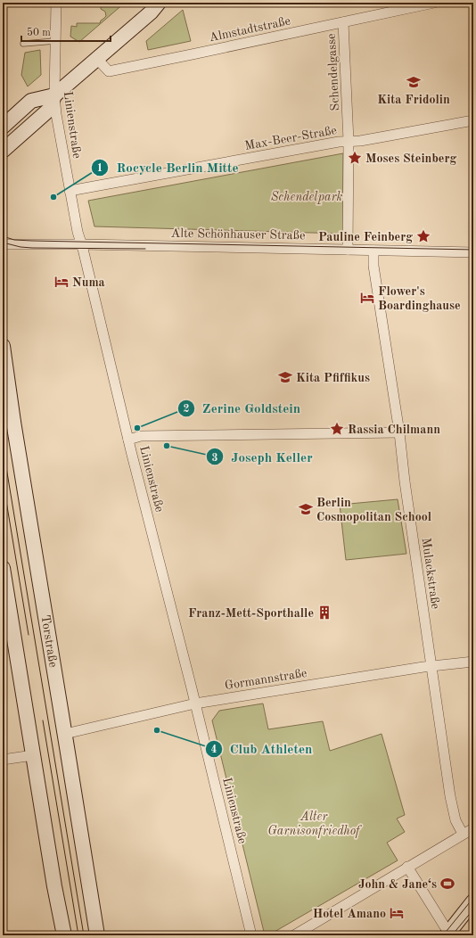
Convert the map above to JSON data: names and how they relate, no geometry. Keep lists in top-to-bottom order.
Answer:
{
  "streets": {
    "main road": ["Torstraße"],
    "street": [
      "Almstadtstraße",
      "Schendelgasse",
      "Linienstraße",
      "Max-Beer-Straße",
      "Alte Schönhauser Straße",
      "Mulackstraße",
      "Gormannstraße"
    ]
  },
  "crossings": [
    ["Almstadtstraße", "Schendelgasse"],
    ["Schendelgasse", "Max-Beer-Straße"],
    ["Schendelgasse", "Alte Schönhauser Straße"],
    ["Linienstraße", "Max-Beer-Straße"],
    ["Linienstraße", "Alte Schönhauser Straße"],
    ["Linienstraße", "Gormannstraße"],
    ["Alte Schönhauser Straße", "Mulackstraße"],
    ["Mulackstraße", "Gormannstraße"],
    ["Torstraße", "Gormannstraße"]
  ],
  "parks": ["Schendelpark", "Alter Garnisonfriedhof"],
  "places": {
    "school or university": ["Kita Fridolin", "Kita Pfiffikus", "Berlin Cosmopolitan School"],
    "place": ["Moses Steinberg", "Pauline Feinberg", "Rassia Chilmann"],
    "other": [
      "Rocycle Berlin Mitte",
      "Zerine Goldstein",
      "Joseph Keller",
      "Club Athleten"
    ],
    "hotel": ["Numa", "Flower's Boardinghause", "Hotel Amano"],
    "building": ["Franz-Mett-Sporthalle"],
    "sports": ["John & Jane‘s"]
  },
  "scale_bar": "50 m"
}
